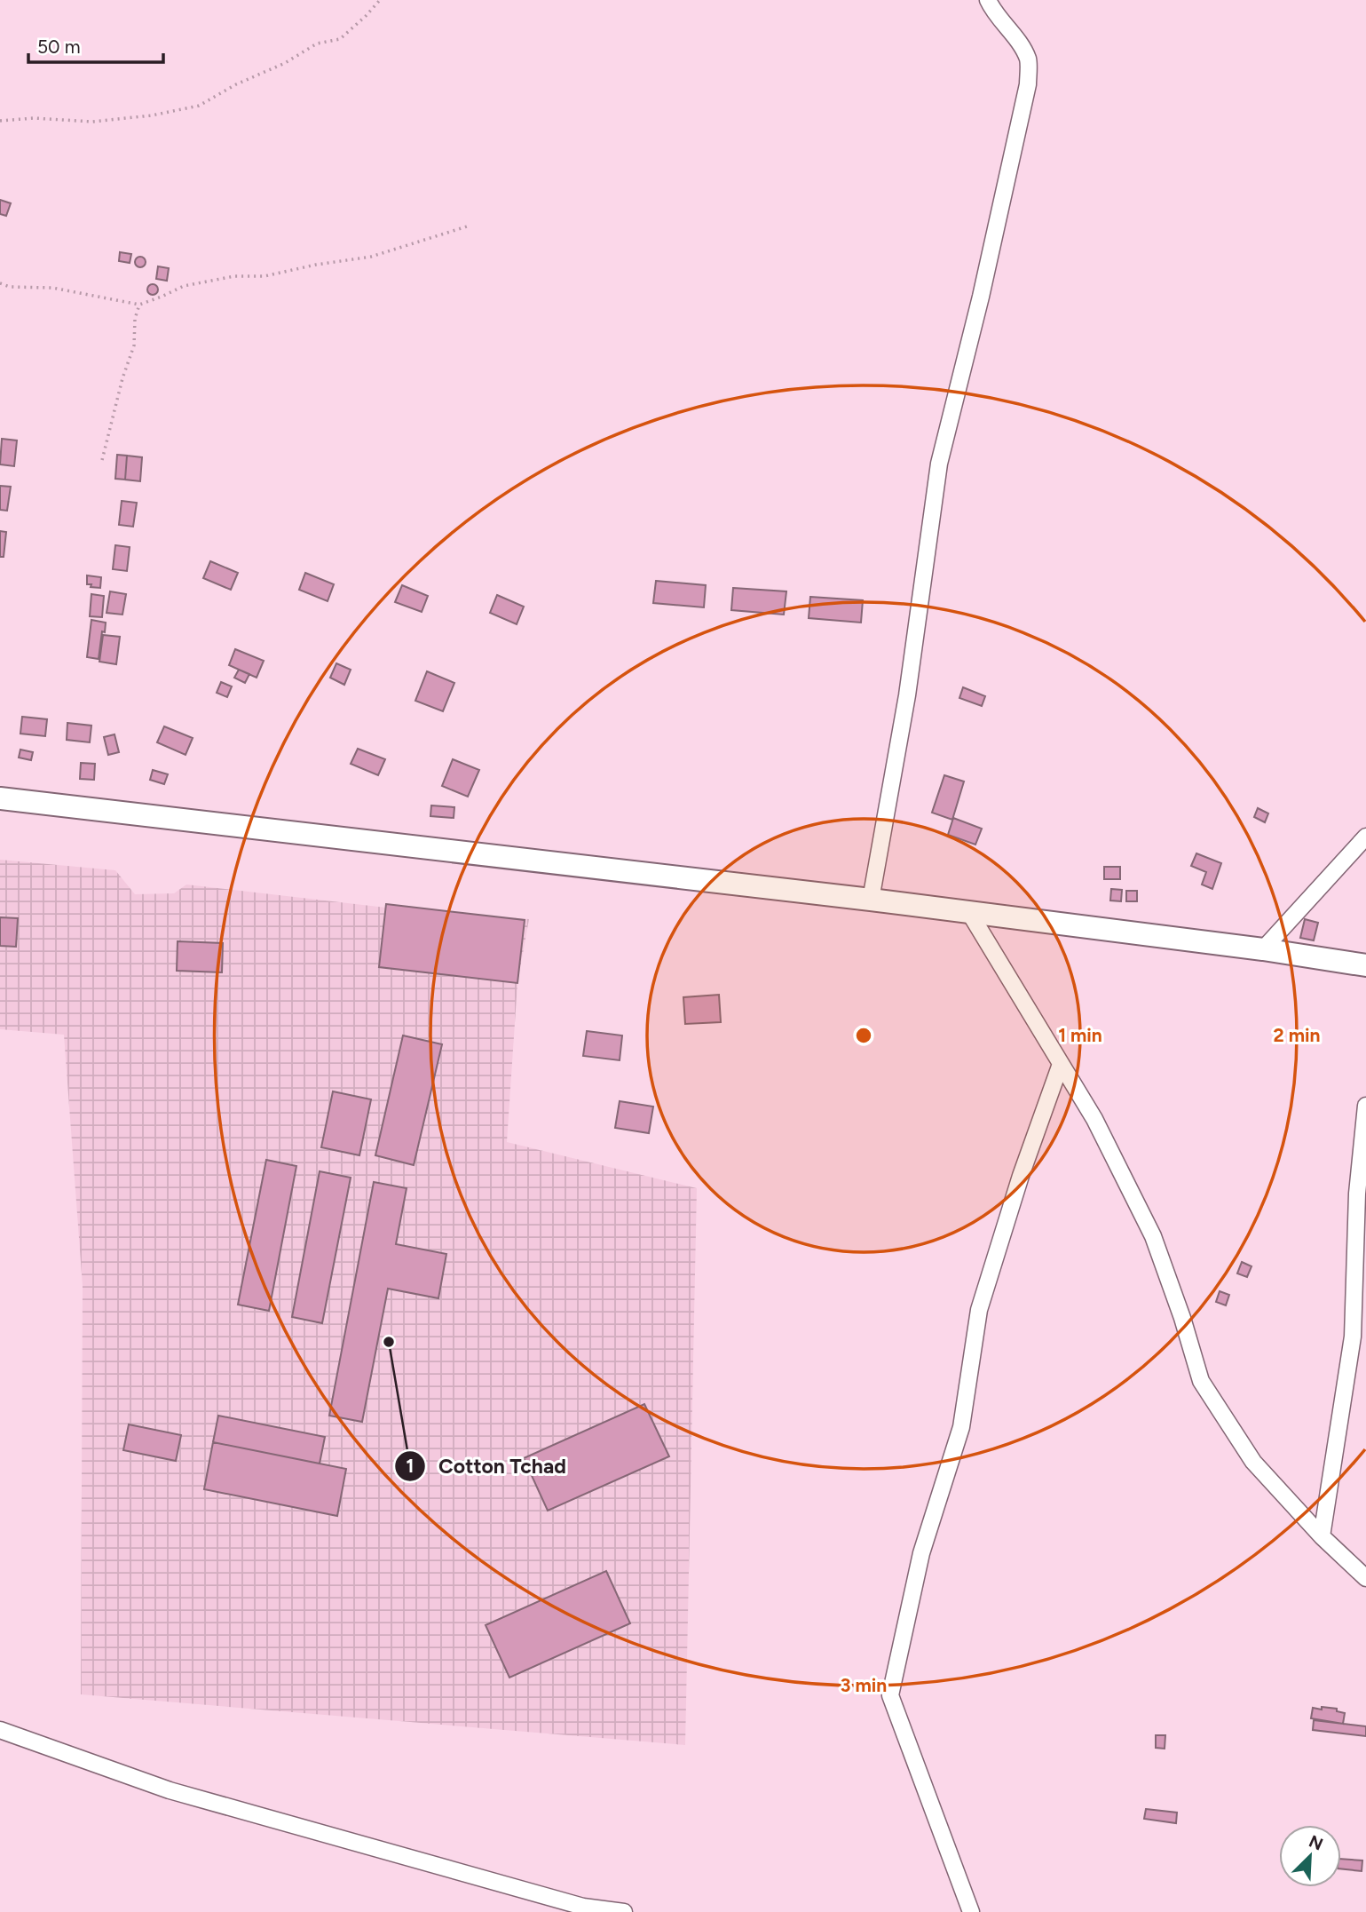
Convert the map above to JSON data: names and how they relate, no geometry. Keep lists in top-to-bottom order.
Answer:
{
  "places": ["Cotton Tchad"],
  "scale_bar": "50 m",
  "north": "top right",
  "rings": ["1 min", "2 min", "3 min"]
}
